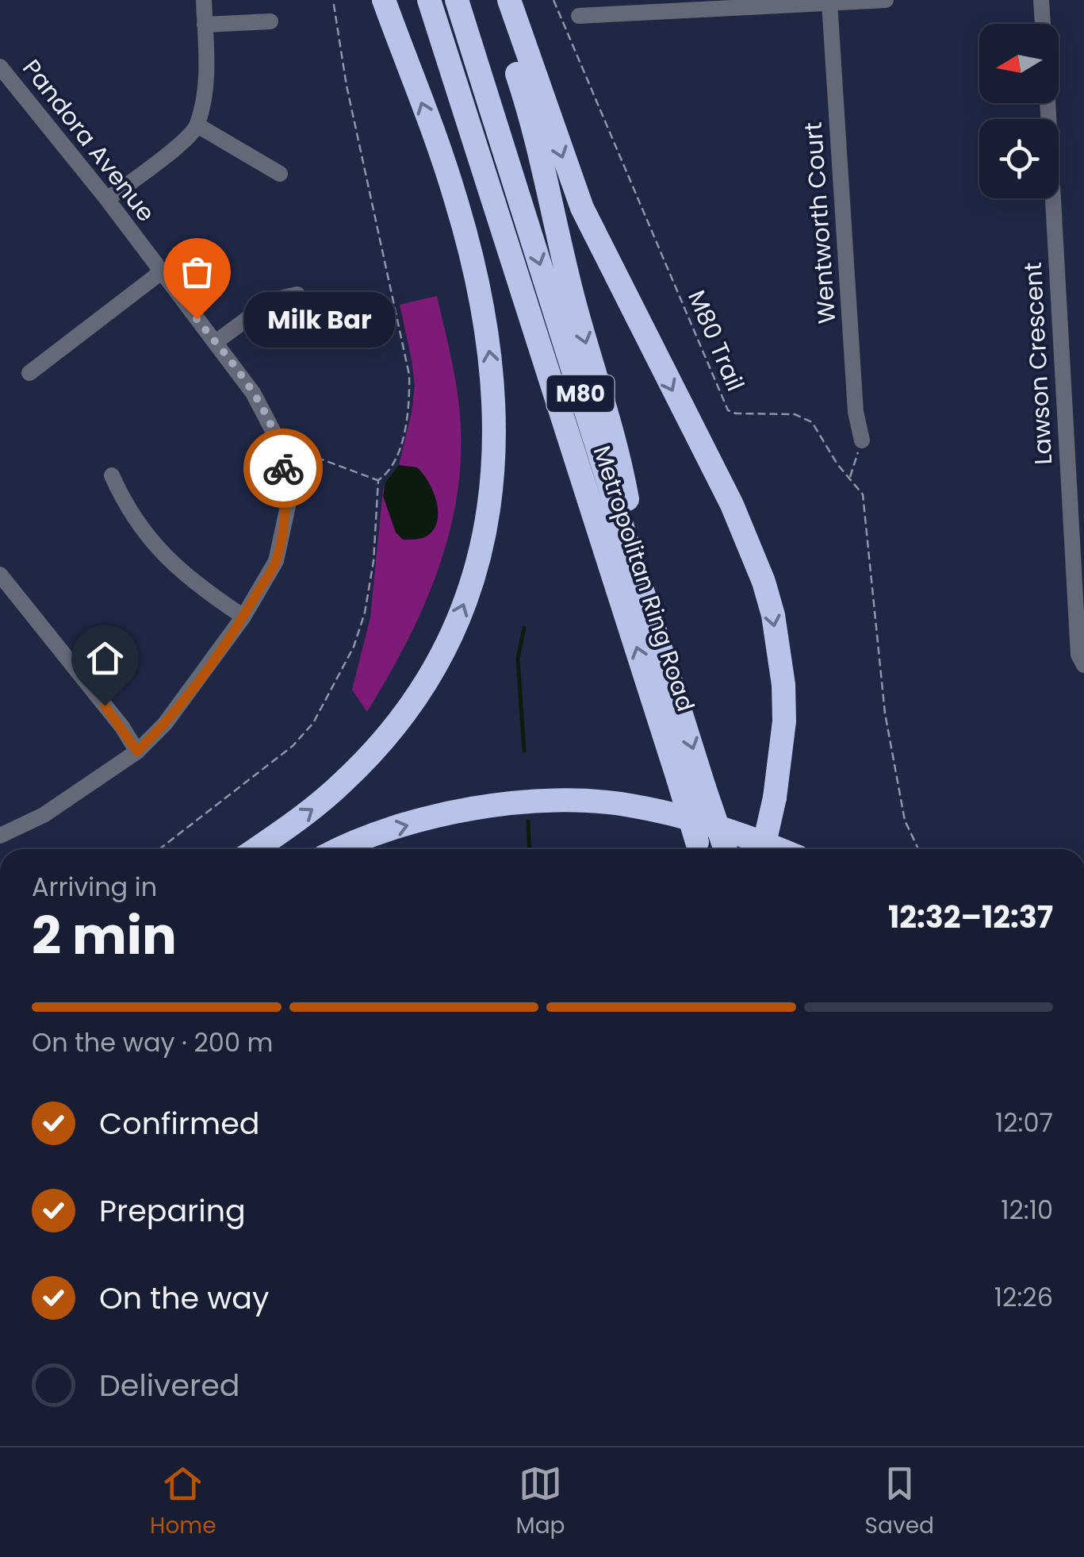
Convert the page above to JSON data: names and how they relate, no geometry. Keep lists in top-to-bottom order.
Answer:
{
  "streets": {
    "highway": ["M80", "Metropolitan Ring Road"],
    "street": ["Pandora Avenue", "Wentworth Court", "Lawson Crescent"],
    "path": ["M80 Trail"]
  },
  "places": ["Milk Bar"],
  "north": "left",
  "page": {
    "bubble": "Milk Bar",
    "heading": ["2 min", "Arriving in", "12:32–12:37"],
    "bar": "On the way · 200 m",
    "list": [
      ["Confirmed", "12:07"],
      ["Preparing", "12:10"],
      ["On the way", "12:26"],
      "Delivered"
    ],
    "tabs": ["Home", "Map", "Saved"]
  }
}
